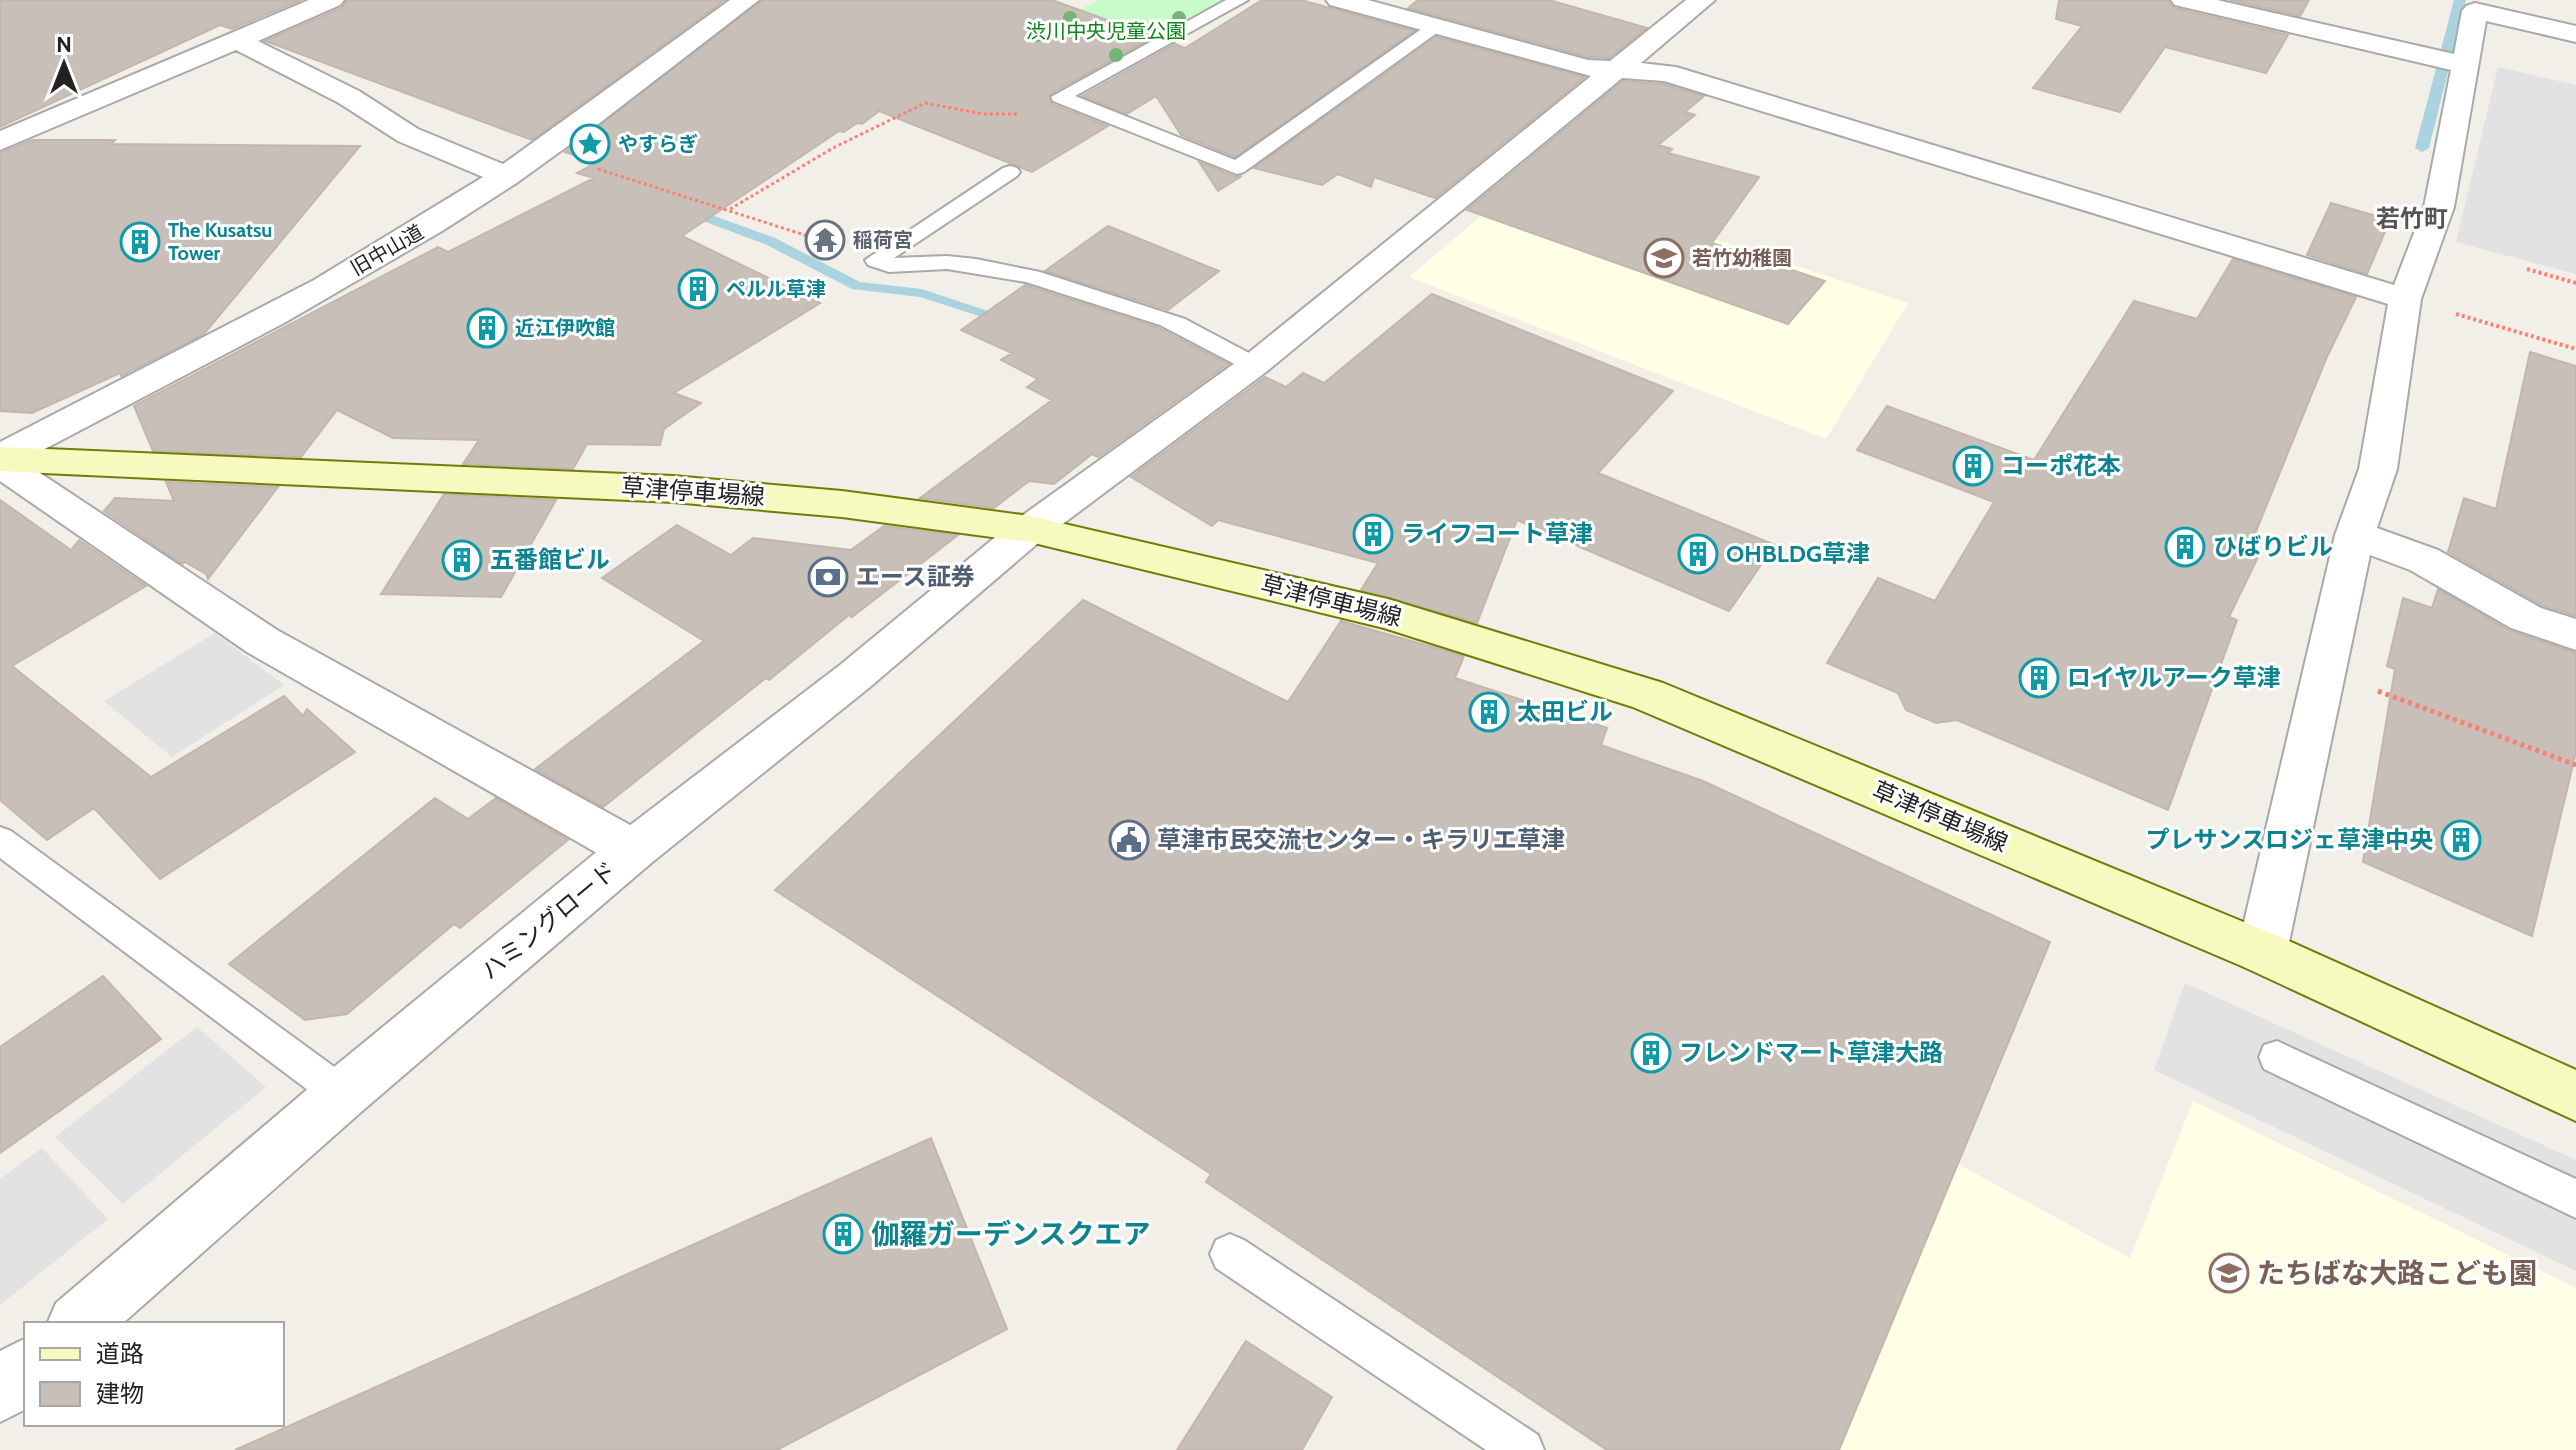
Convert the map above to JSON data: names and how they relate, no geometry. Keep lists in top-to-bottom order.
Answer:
{
  "streets": {
    "main road": ["草津停車場線"],
    "street": ["旧中山道", "ハミングロード"]
  },
  "crossings": [
    ["旧中山道", "草津停車場線"],
    ["草津停車場線", "ハミングロード"]
  ],
  "districts": ["若竹町"],
  "parks": ["渋川中央児童公園"],
  "places": {
    "place": ["やすらぎ"],
    "temple": ["稲荷宮"],
    "building": [
      "The Kusatsu Tower",
      "ペルル草津",
      "近江伊吹館",
      "コーポ花本",
      "ライフコート草津",
      "ひばりビル",
      "OHBLDG草津",
      "五番館ビル",
      "ロイヤルアーク草津",
      "太田ビル",
      "プレサンスロジェ草津中央",
      "フレンドマート草津大路",
      "伽羅ガーデンスクエア"
    ],
    "school or university": ["若竹幼稚園", "たちばな大路こども園"],
    "bank": ["エース証券"],
    "public building": ["草津市民交流センター・キラリエ草津"]
  },
  "legend": ["道路", "建物"],
  "north": "top"
}
